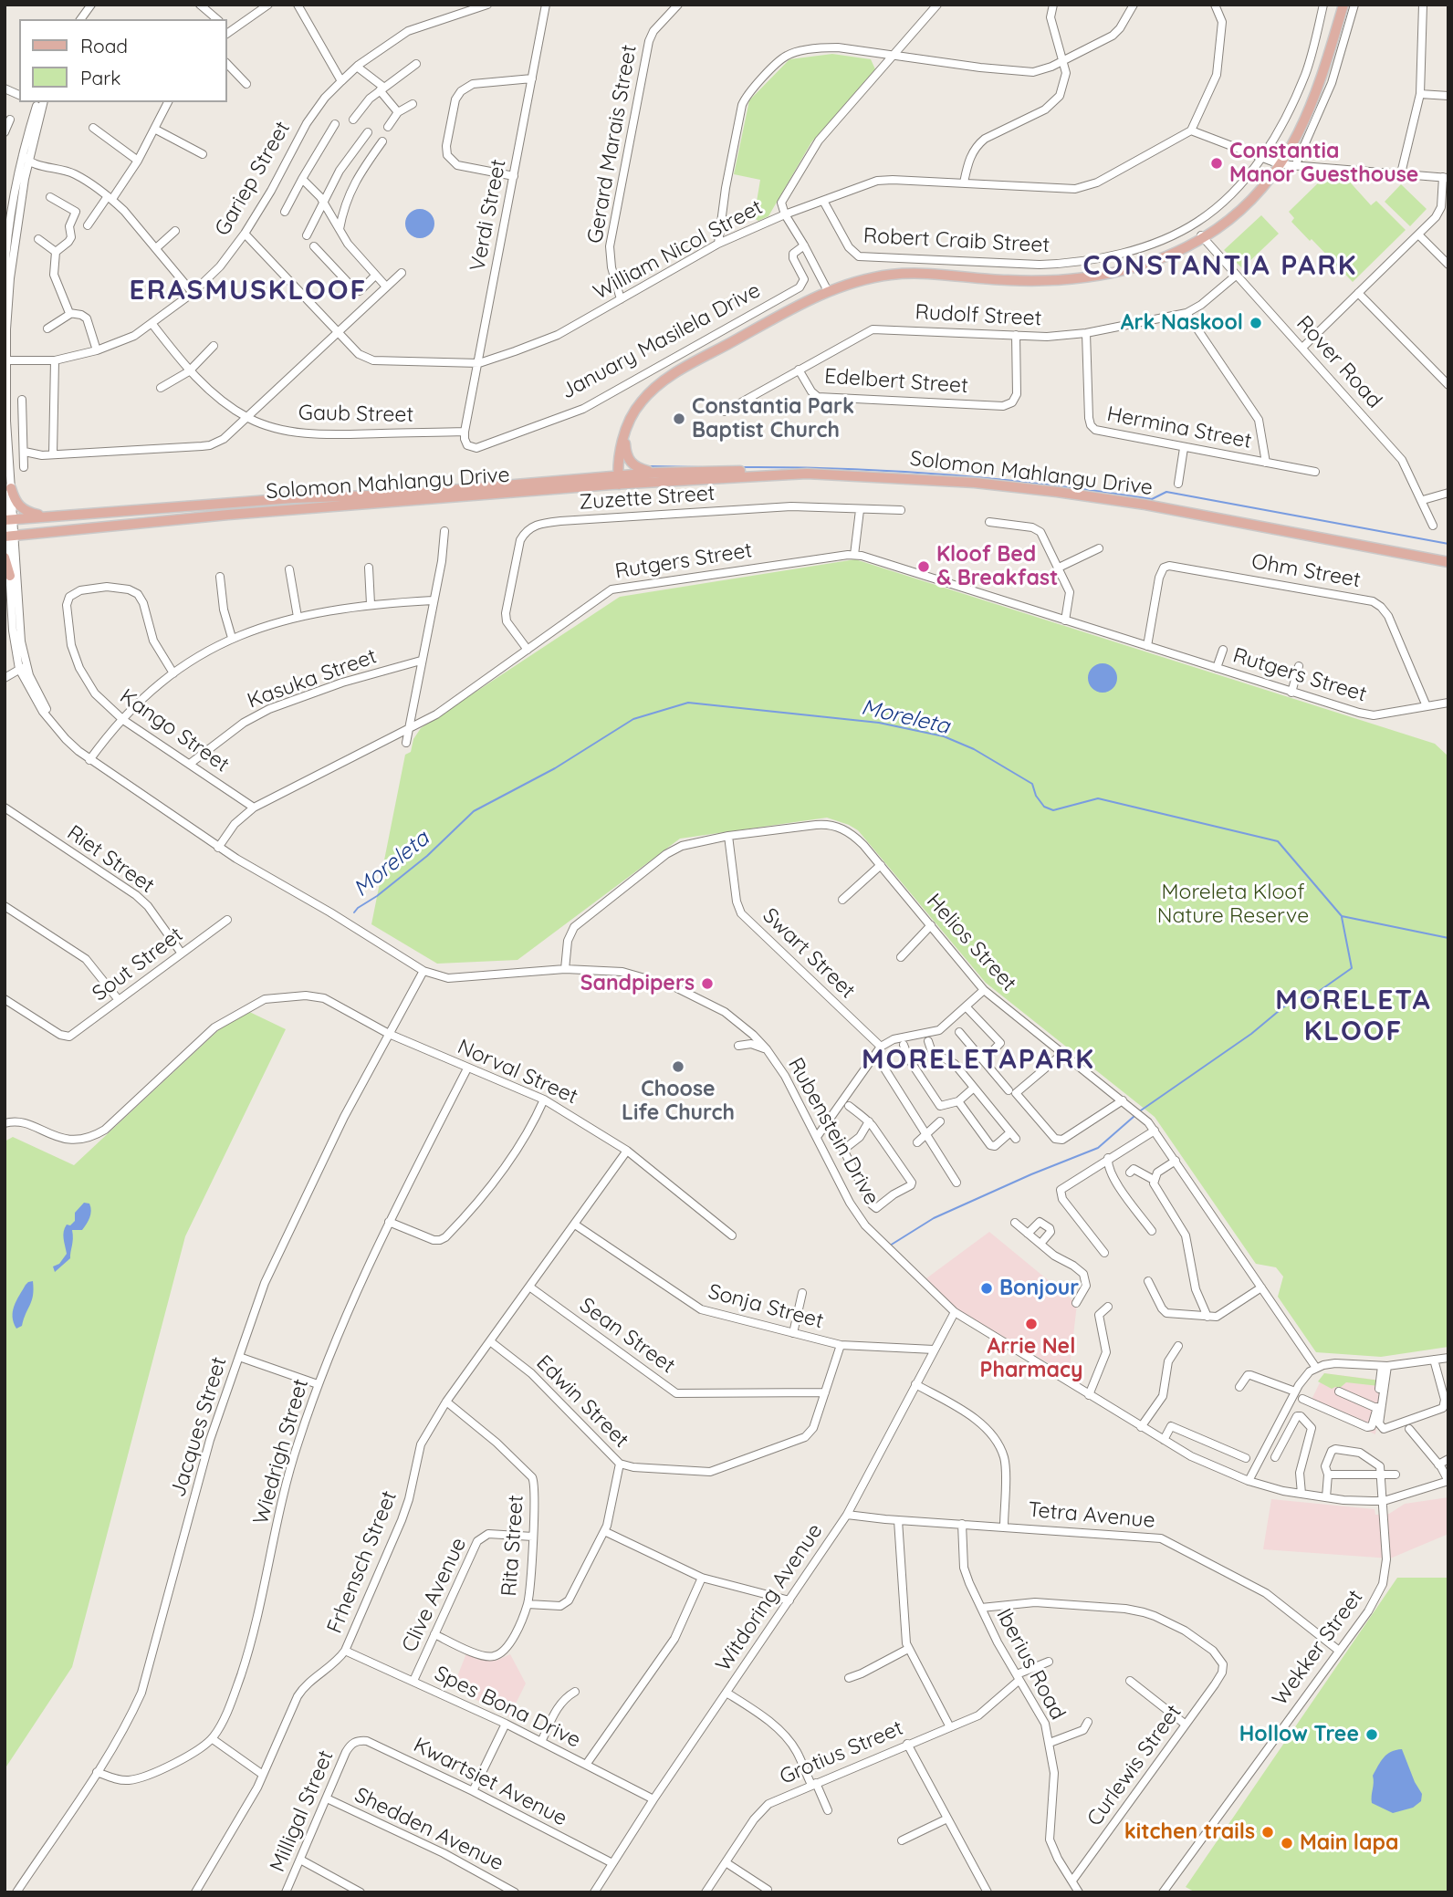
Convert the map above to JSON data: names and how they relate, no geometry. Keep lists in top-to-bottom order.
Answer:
{
  "streets": {
    "main road": ["January Masilela Drive", "Solomon Mahlangu Drive"],
    "street": [
      "Gerard Marais Street",
      "Gariep Street",
      "Verdi Street",
      "Robert Craib Street",
      "William Nicol Street",
      "Rudolf Street",
      "Rover Road",
      "Edelbert Street",
      "Gaub Street",
      "Hermina Street",
      "Zuzette Street",
      "Rutgers Street",
      "Ohm Street",
      "Kasuka Street",
      "Kango Street",
      "Riet Street",
      "Helios Street",
      "Swart Street",
      "Sout Street",
      "Norval Street",
      "Rubenstein Drive",
      "Sonja Street",
      "Sean Street",
      "Edwin Street",
      "Jacques Street",
      "Wiedrigh Street",
      "Tetra Avenue",
      "Rita Street",
      "Frhensch Street",
      "Clive Avenue",
      "Witdoring Avenue",
      "Wekker Street",
      "Iberius Road",
      "Spes Bona Drive",
      "Grotius Street",
      "Curlewis Street",
      "Kwartsiet Avenue",
      "Milligal Street",
      "Shedden Avenue"
    ]
  },
  "crossings": [
    ["Gerard Marais Street", "William Nicol Street"],
    ["Gariep Street", "William Nicol Street"],
    ["Gariep Street", "Gaub Street"],
    ["Verdi Street", "William Nicol Street"],
    ["Verdi Street", "January Masilela Drive"],
    ["Verdi Street", "Gaub Street"],
    ["Robert Craib Street", "William Nicol Street"],
    ["Rudolf Street", "Rover Road"],
    ["Rudolf Street", "Edelbert Street"],
    ["Rudolf Street", "Hermina Street"],
    ["January Masilela Drive", "Rover Road"],
    ["January Masilela Drive", "Gaub Street"],
    ["January Masilela Drive", "Solomon Mahlangu Drive"],
    ["Solomon Mahlangu Drive", "Rubenstein Drive"],
    ["Zuzette Street", "Rutgers Street"],
    ["Rutgers Street", "Ohm Street"],
    ["Rutgers Street", "Kango Street"],
    ["Rutgers Street", "Rubenstein Drive"],
    ["Kasuka Street", "Kango Street"],
    ["Riet Street", "Sout Street"],
    ["Helios Street", "Swart Street"],
    ["Helios Street", "Rubenstein Drive"],
    ["Norval Street", "Jacques Street"],
    ["Norval Street", "Wiedrigh Street"],
    ["Norval Street", "Frhensch Street"],
    ["Rubenstein Drive", "Jacques Street"],
    ["Rubenstein Drive", "Witdoring Avenue"],
    ["Rubenstein Drive", "Wekker Street"],
    ["Sonja Street", "Frhensch Street"],
    ["Sonja Street", "Witdoring Avenue"],
    ["Sean Street", "Frhensch Street"],
    ["Edwin Street", "Rita Street"],
    ["Edwin Street", "Frhensch Street"],
    ["Jacques Street", "Wiedrigh Street"],
    ["Tetra Avenue", "Witdoring Avenue"],
    ["Tetra Avenue", "Wekker Street"],
    ["Tetra Avenue", "Iberius Road"],
    ["Rita Street", "Frhensch Street"],
    ["Rita Street", "Clive Avenue"],
    ["Frhensch Street", "Spes Bona Drive"],
    ["Clive Avenue", "Spes Bona Drive"],
    ["Witdoring Avenue", "Spes Bona Drive"],
    ["Witdoring Avenue", "Kwartsiet Avenue"],
    ["Iberius Road", "Grotius Street"],
    ["Iberius Road", "Curlewis Street"],
    ["Kwartsiet Avenue", "Milligal Street"],
    ["Milligal Street", "Shedden Avenue"]
  ],
  "districts": [
    "CONSTANTIA PARK",
    "ERASMUSKLOOF",
    "MORELETA KLOOF",
    "MORELETAPARK"
  ],
  "water": ["Moreleta"],
  "parks": ["Moreleta Kloof Nature Reserve"],
  "places": [
    "Constantia Manor Guesthouse",
    "Ark Naskool",
    "Constantia Park Baptist Church",
    "Kloof Bed & Breakfast",
    "Sandpipers",
    "Choose Life Church",
    "Bonjour",
    "Arrie Nel Pharmacy",
    "Hollow Tree",
    "kitchen trails",
    "Main lapa"
  ],
  "legend": ["Road", "Park"]
}
